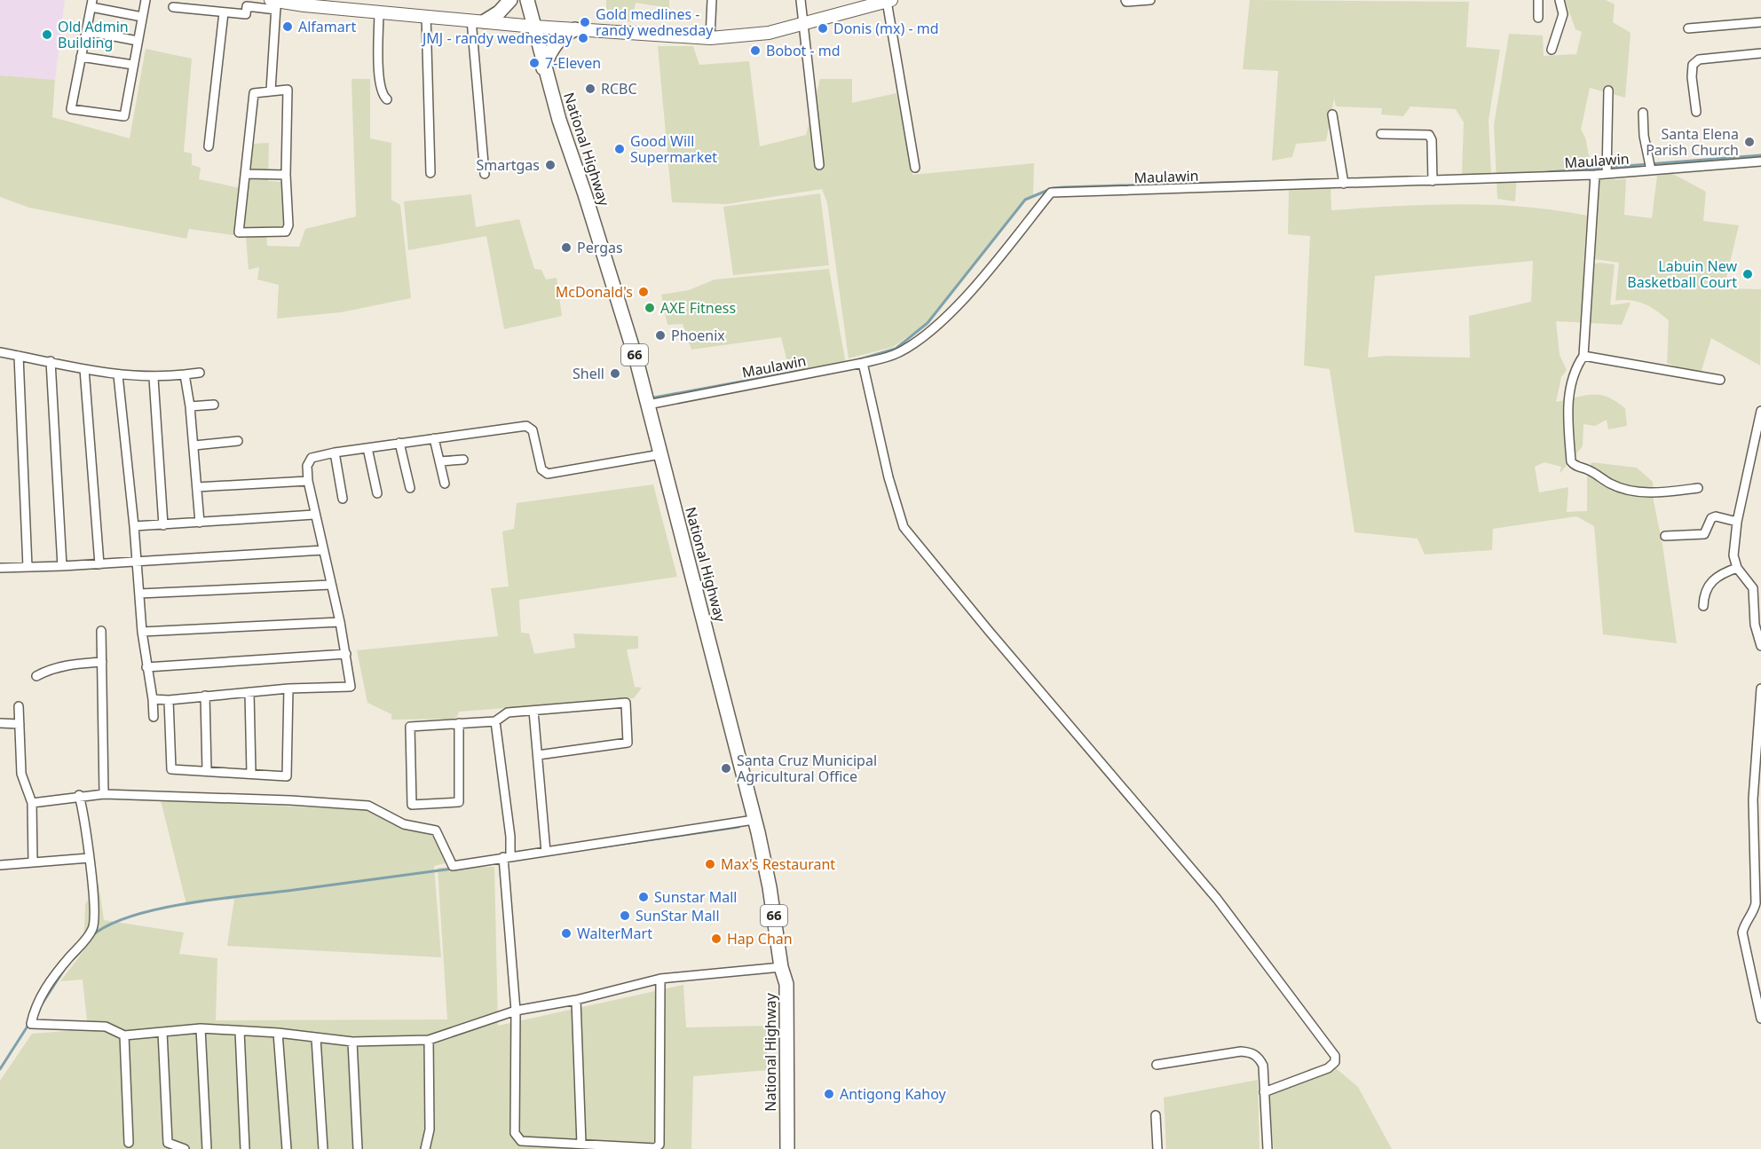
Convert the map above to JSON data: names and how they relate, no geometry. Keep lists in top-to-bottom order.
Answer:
{
  "streets": {
    "main road": ["National Highway", "66"],
    "street": ["Maulawin"]
  },
  "crossings": [
    ["National Highway", "Maulawin"]
  ],
  "places": [
    "Gold medlines - randy wednesday",
    "Alfamart",
    "Donis (mx) - md",
    "Old Admin Building",
    "JMJ - randy wednesday",
    "Bobot - md",
    "7-Eleven",
    "RCBC",
    "Santa Elena Parish Church",
    "Good Will Supermarket",
    "Smartgas",
    "Pergas",
    "Labuin New Basketball Court",
    "McDonald's",
    "AXE Fitness",
    "Phoenix",
    "Shell",
    "Santa Cruz Municipal Agricultural Office",
    "Max's Restaurant",
    "Sunstar Mall",
    "SunStar Mall",
    "WalterMart",
    "Hap Chan",
    "Antigong Kahoy"
  ]
}
